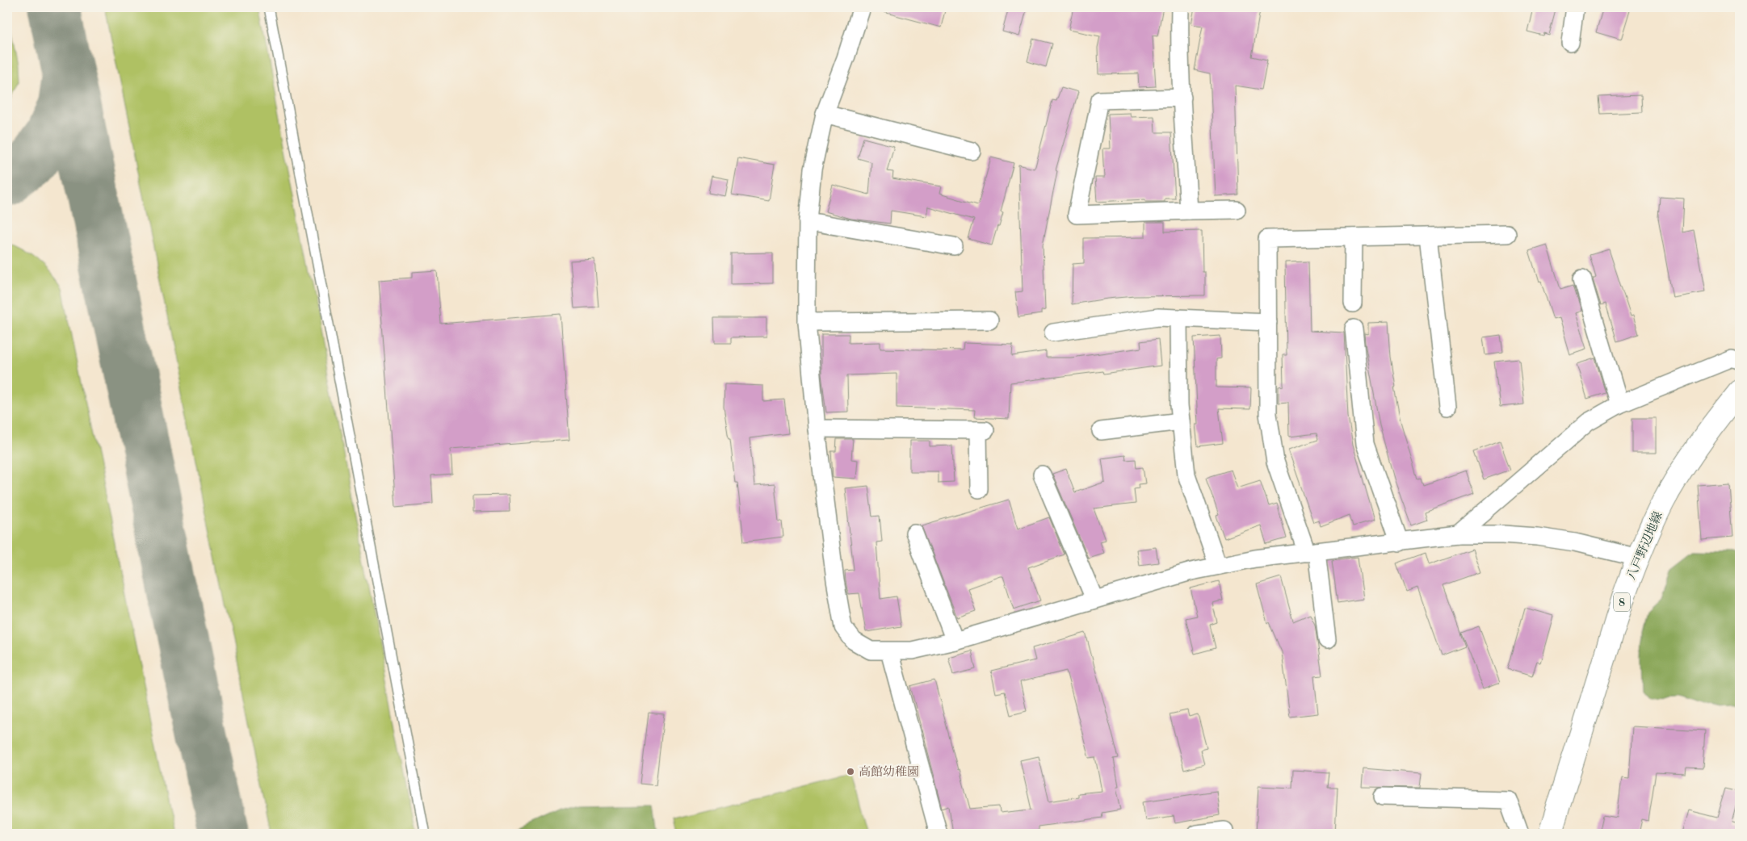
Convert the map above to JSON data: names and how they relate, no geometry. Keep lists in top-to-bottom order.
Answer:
{
  "streets": {
    "main road": ["八戸野辺地線", "8"]
  },
  "places": ["高館幼稚園"]
}
